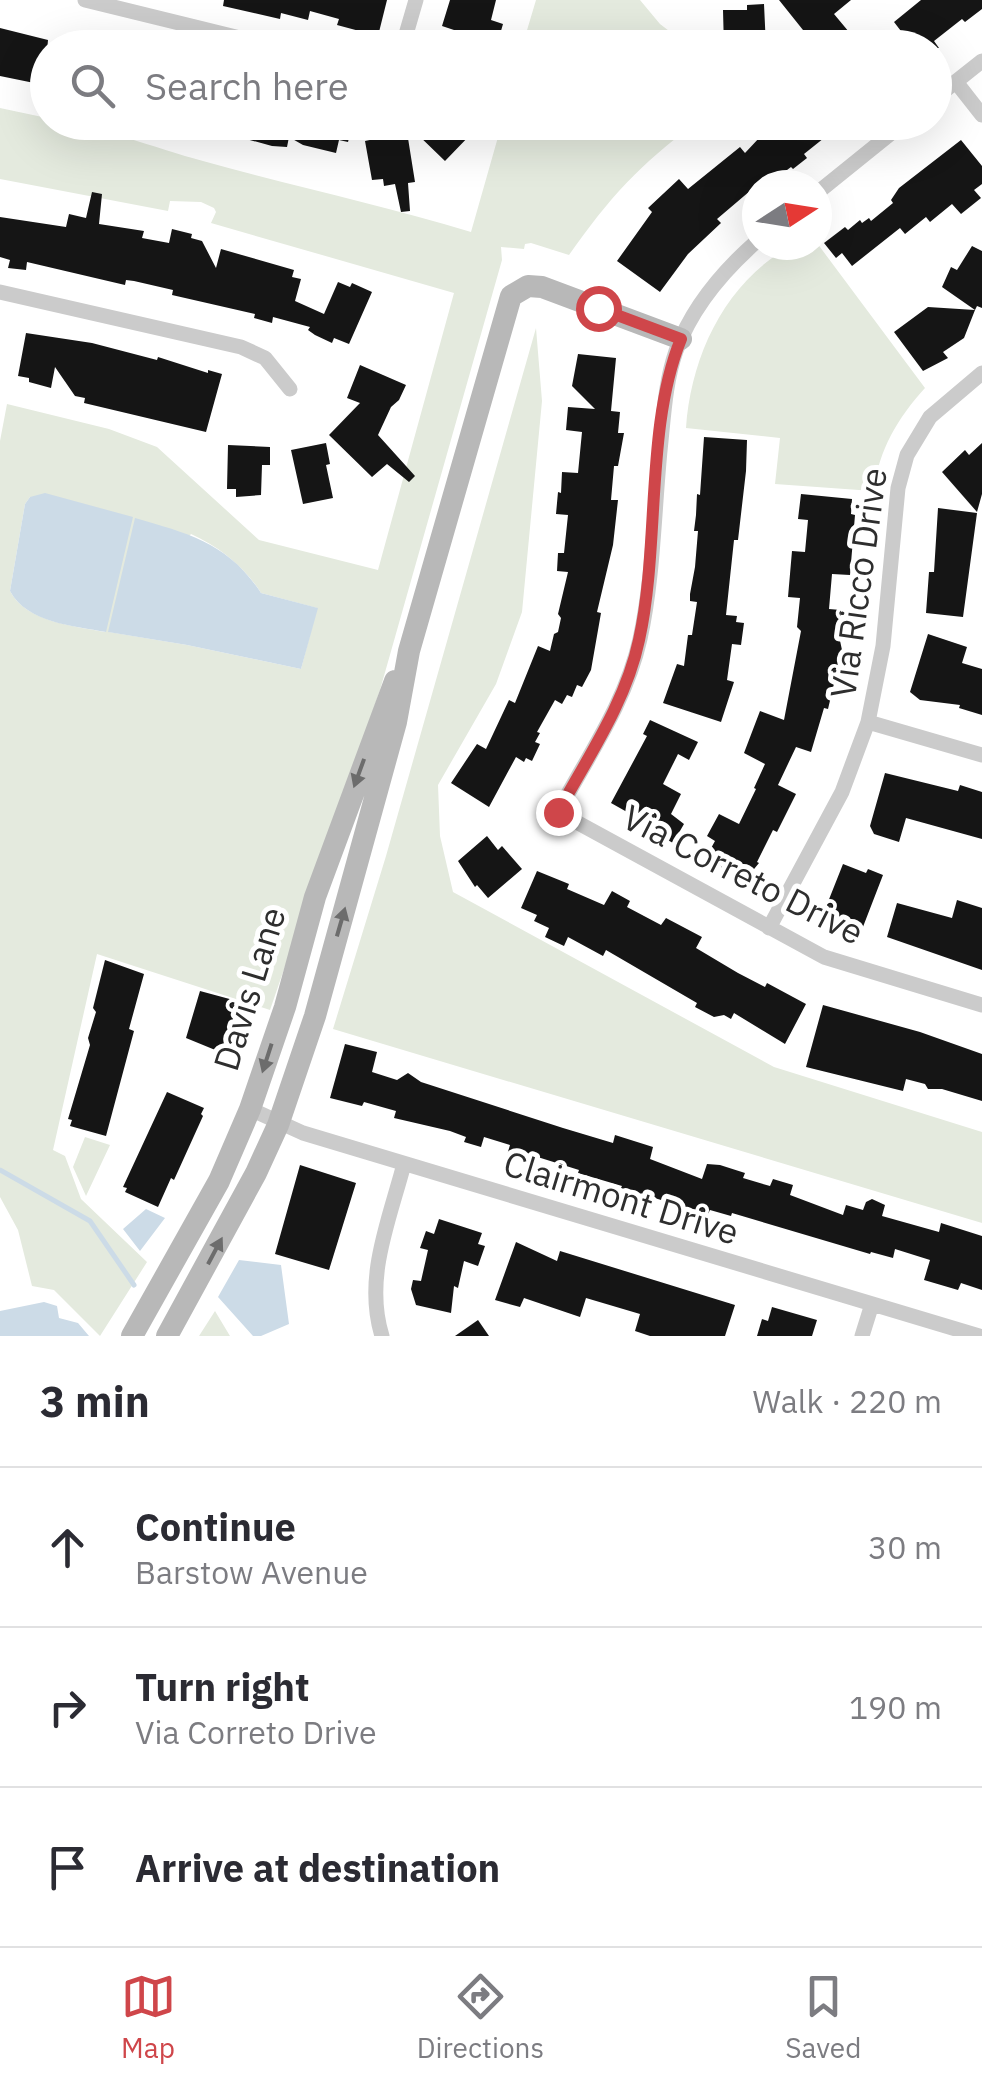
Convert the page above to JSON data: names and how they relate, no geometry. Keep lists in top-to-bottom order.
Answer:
{
  "streets": {
    "street": [
      "Via Ricco Drive",
      "Via Correto Drive",
      "Davis Lane",
      "Clairmont Drive"
    ]
  },
  "crossings": [
    ["Via Ricco Drive", "Via Correto Drive"],
    ["Via Correto Drive", "Davis Lane"],
    ["Davis Lane", "Clairmont Drive"]
  ],
  "north": "right",
  "page": {
    "search": "Search here",
    "heading": ["3 min", "Walk · 220 m"],
    "list": [
      ["Continue", "Barstow Avenue", "30 m"],
      ["Turn right", "Via Correto Drive", "190 m"],
      "Arrive at destination"
    ],
    "nav": ["Map", "Directions", "Saved"]
  }
}
